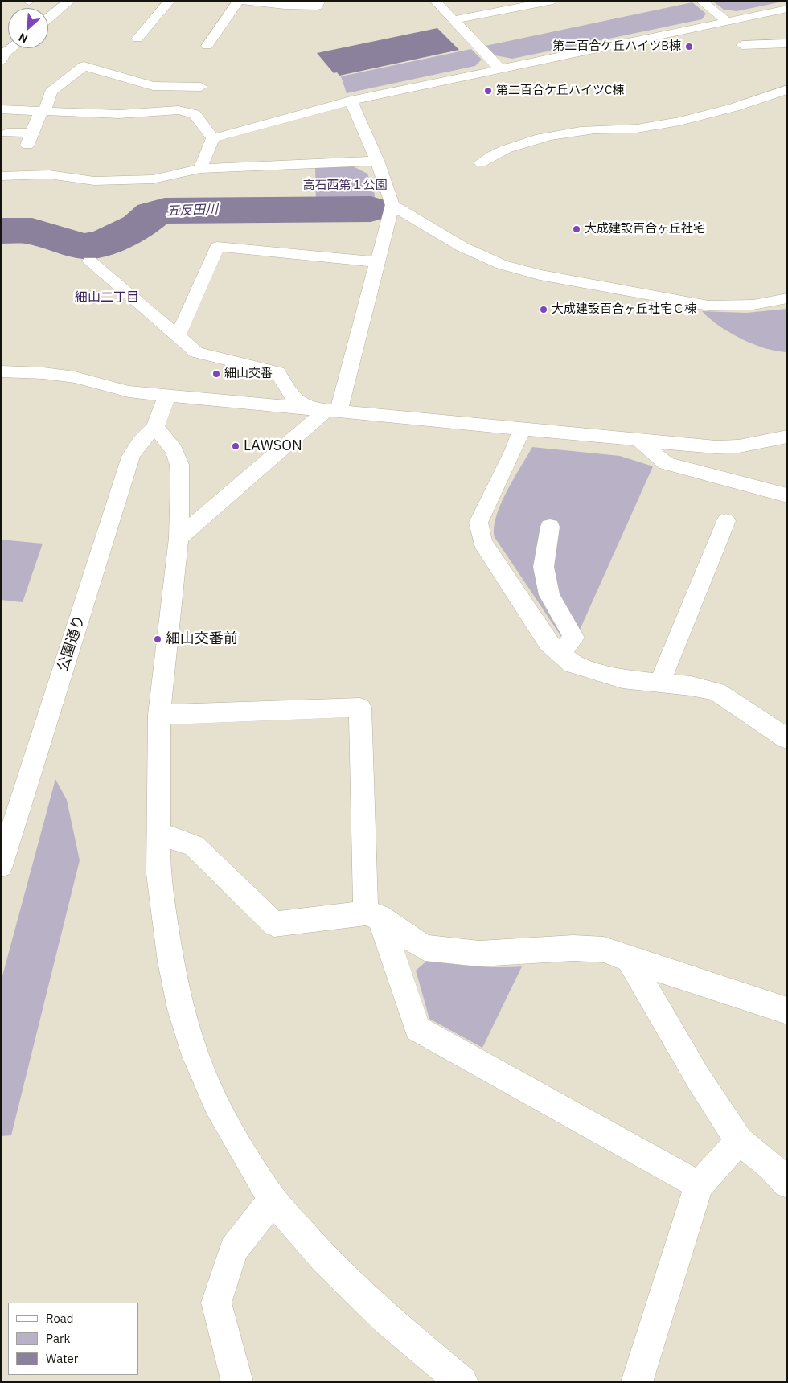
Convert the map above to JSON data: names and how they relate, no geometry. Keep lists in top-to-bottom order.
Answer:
{
  "streets": {
    "street": ["公園通り"]
  },
  "districts": ["細山二丁目"],
  "water": ["五反田川"],
  "parks": ["高石西第１公園"],
  "places": [
    "第二百合ケ丘ハイツB棟",
    "第二百合ケ丘ハイツC棟",
    "大成建設百合ヶ丘社宅",
    "大成建設百合ヶ丘社宅Ｃ棟",
    "細山交番",
    "LAWSON",
    "細山交番前"
  ],
  "legend": ["Road", "Park", "Water"],
  "north": "bottom left"
}
